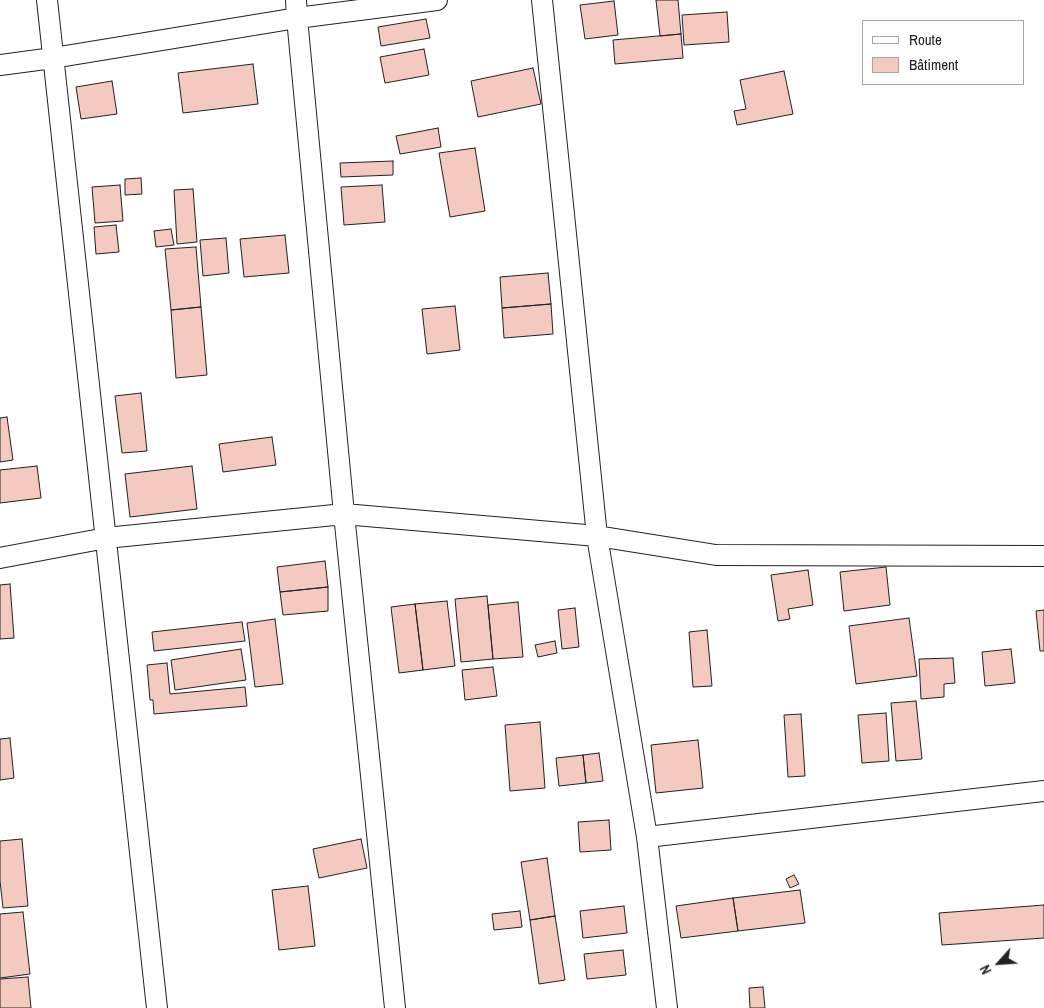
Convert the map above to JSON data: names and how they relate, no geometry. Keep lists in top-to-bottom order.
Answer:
{
  "legend": ["Route", "Bâtiment"],
  "north": "bottom left"
}
